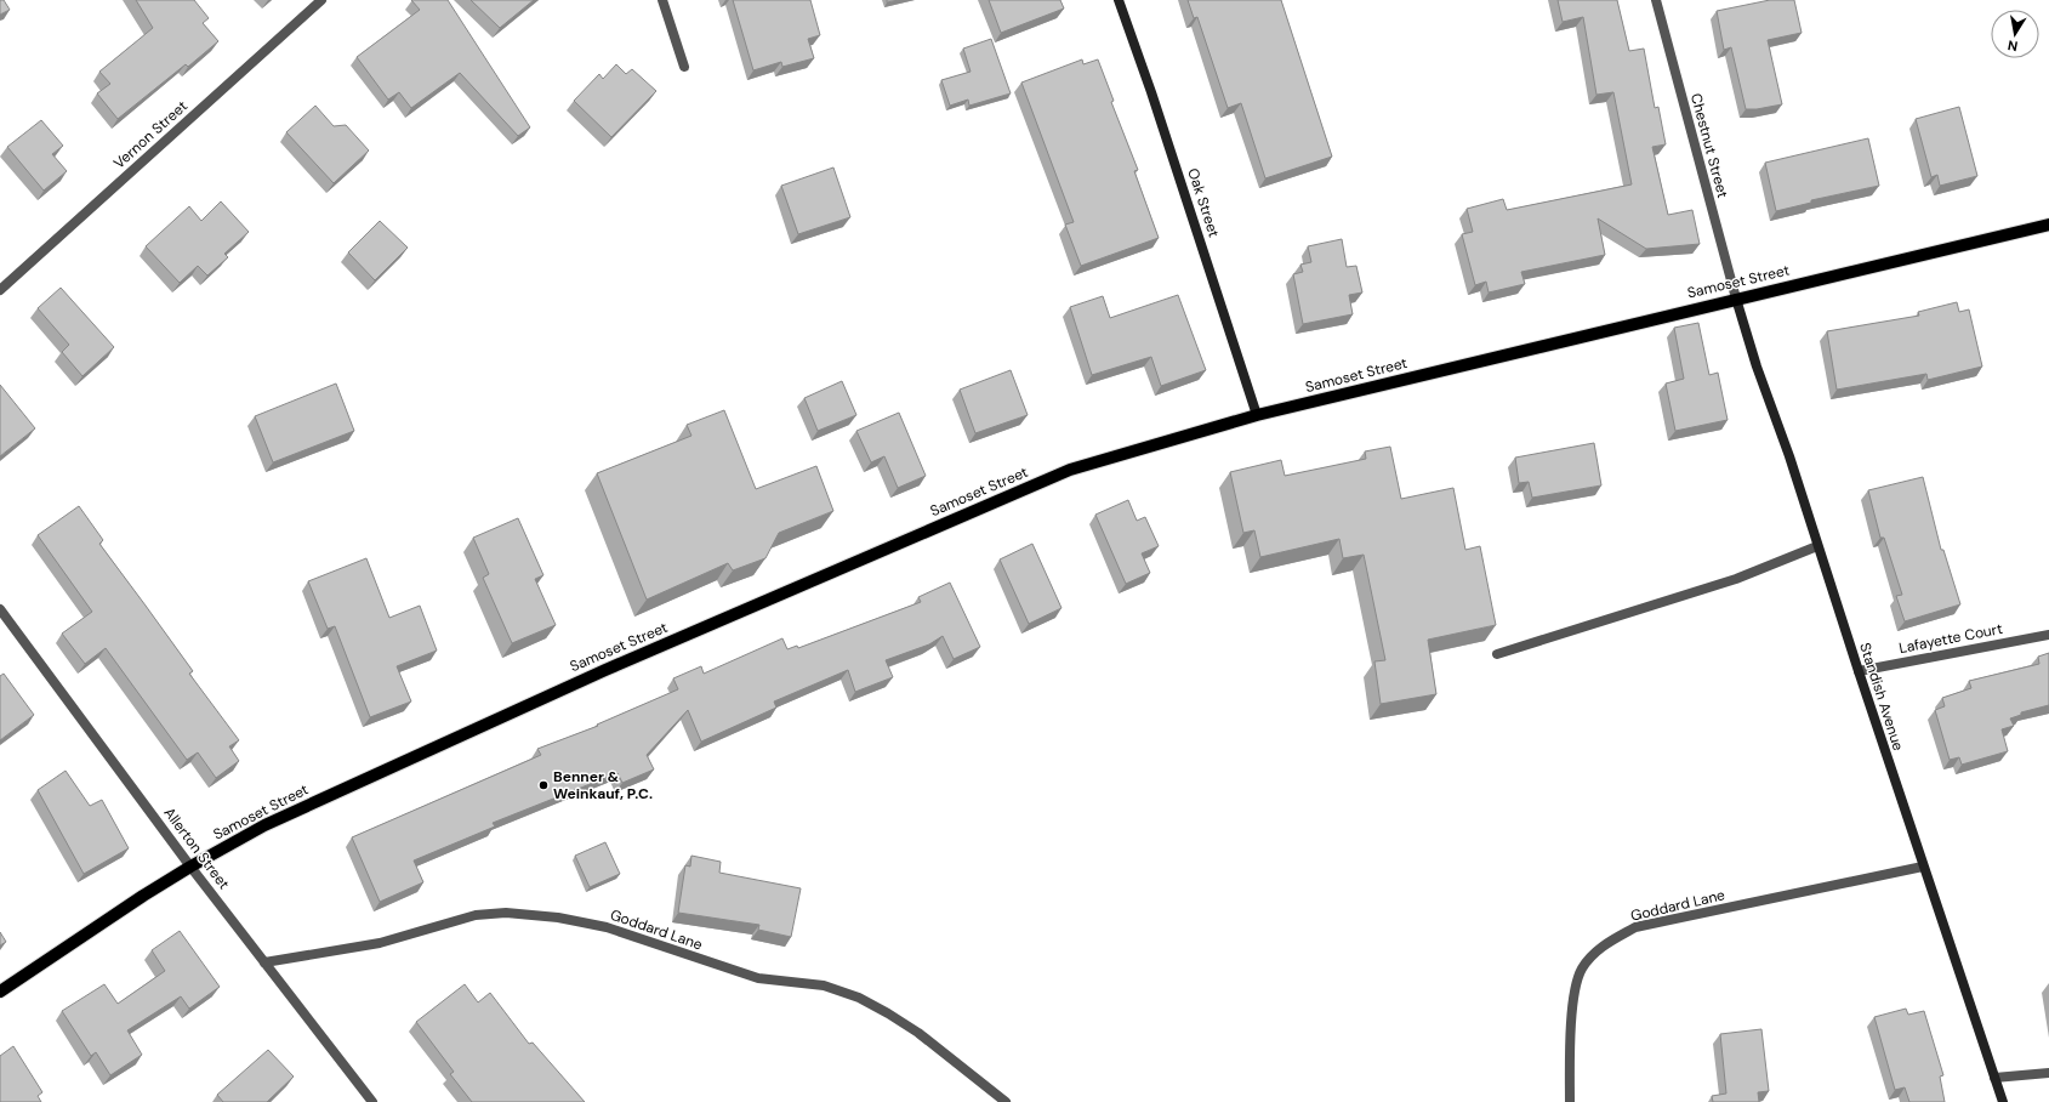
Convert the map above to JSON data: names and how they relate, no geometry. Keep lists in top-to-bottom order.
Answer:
{
  "streets": {
    "main road": ["Samoset Street"],
    "street": [
      "Vernon Street",
      "Chestnut Street",
      "Oak Street",
      "Lafayette Court",
      "Standish Avenue",
      "Allerton Street",
      "Goddard Lane"
    ]
  },
  "crossings": [
    ["Chestnut Street", "Samoset Street"],
    ["Chestnut Street", "Standish Avenue"],
    ["Oak Street", "Samoset Street"],
    ["Samoset Street", "Standish Avenue"],
    ["Samoset Street", "Allerton Street"],
    ["Lafayette Court", "Standish Avenue"],
    ["Standish Avenue", "Goddard Lane"],
    ["Allerton Street", "Goddard Lane"]
  ],
  "places": ["Benner & Weinkauf, P.C."],
  "north": "bottom"
}
